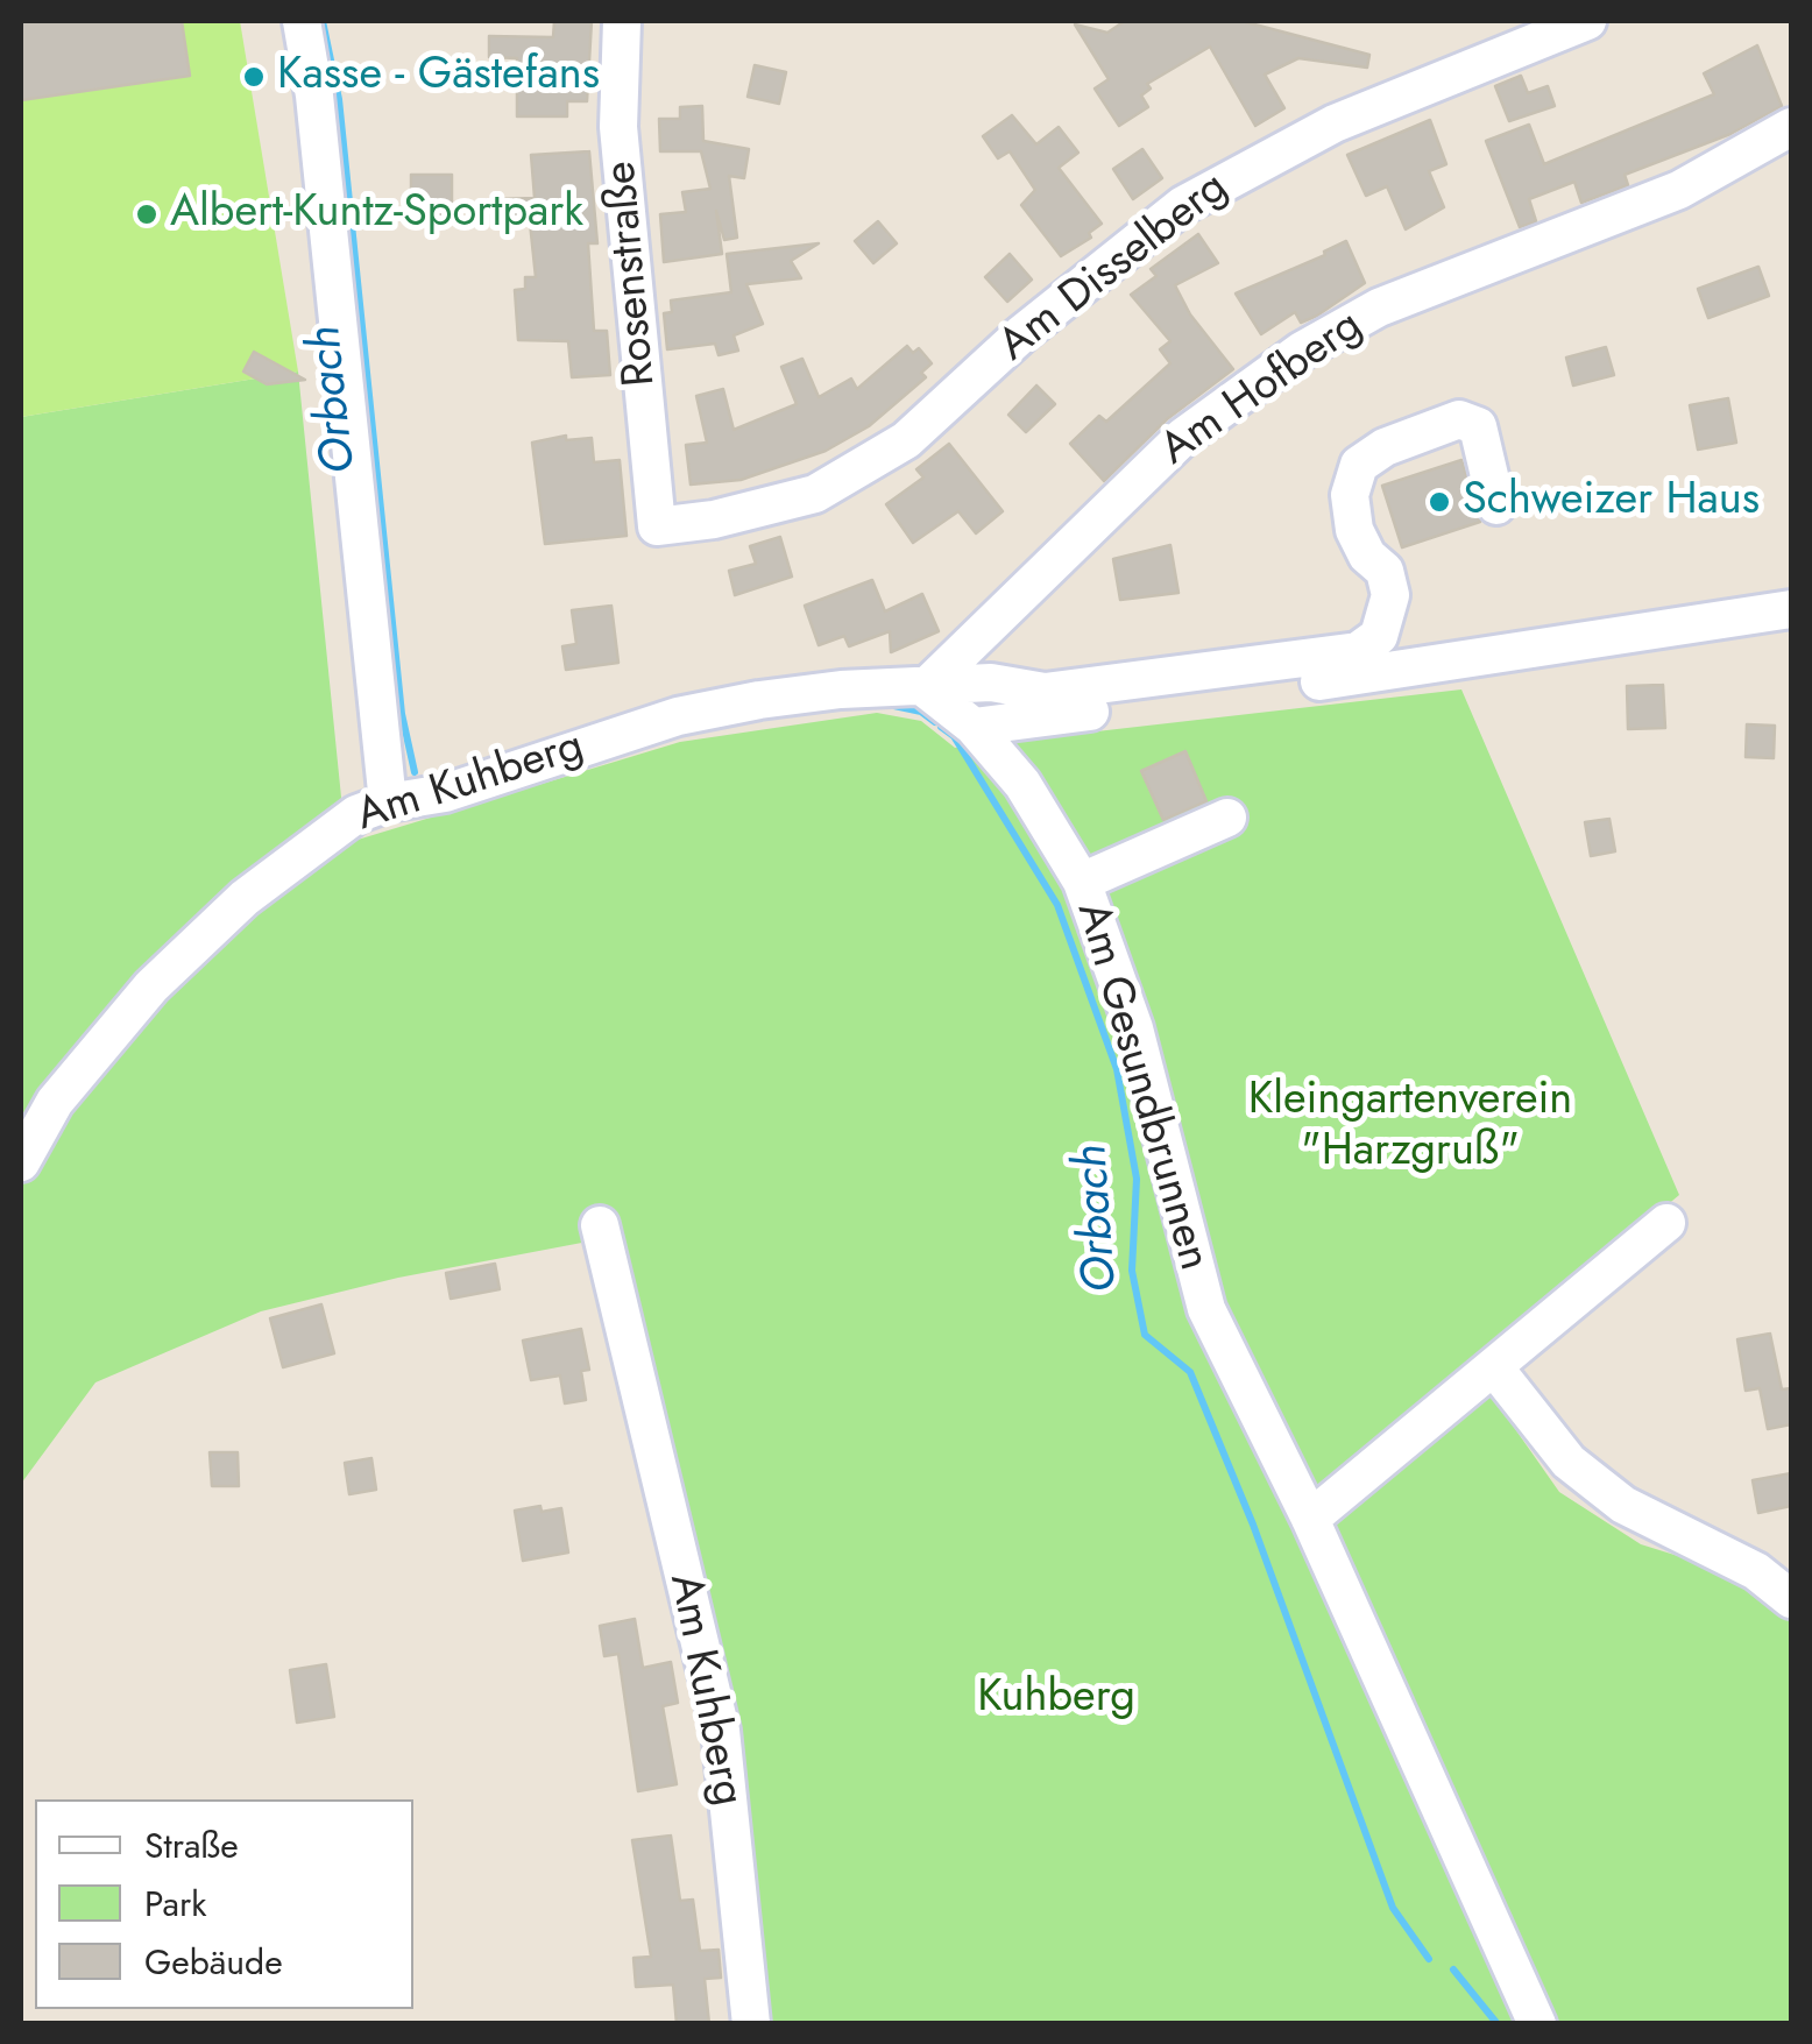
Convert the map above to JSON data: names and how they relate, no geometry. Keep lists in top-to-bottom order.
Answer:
{
  "streets": {
    "street": [
      "Am Disselberg",
      "Rosenstraße",
      "Am Hofberg",
      "Am Kuhberg",
      "Am Gesundbrunnen"
    ]
  },
  "crossings": [
    ["Am Disselberg", "Rosenstraße"],
    ["Am Hofberg", "Am Kuhberg"],
    ["Am Hofberg", "Am Gesundbrunnen"],
    ["Am Kuhberg", "Am Gesundbrunnen"]
  ],
  "water": ["Orbach"],
  "parks": ["Kleingartenverein \"Harzgruß\"", "Kuhberg"],
  "places": ["Kasse - Gästefans", "Albert-Kuntz-Sportpark", "Schweizer Haus"],
  "legend": ["Straße", "Park", "Gebäude"]
}
